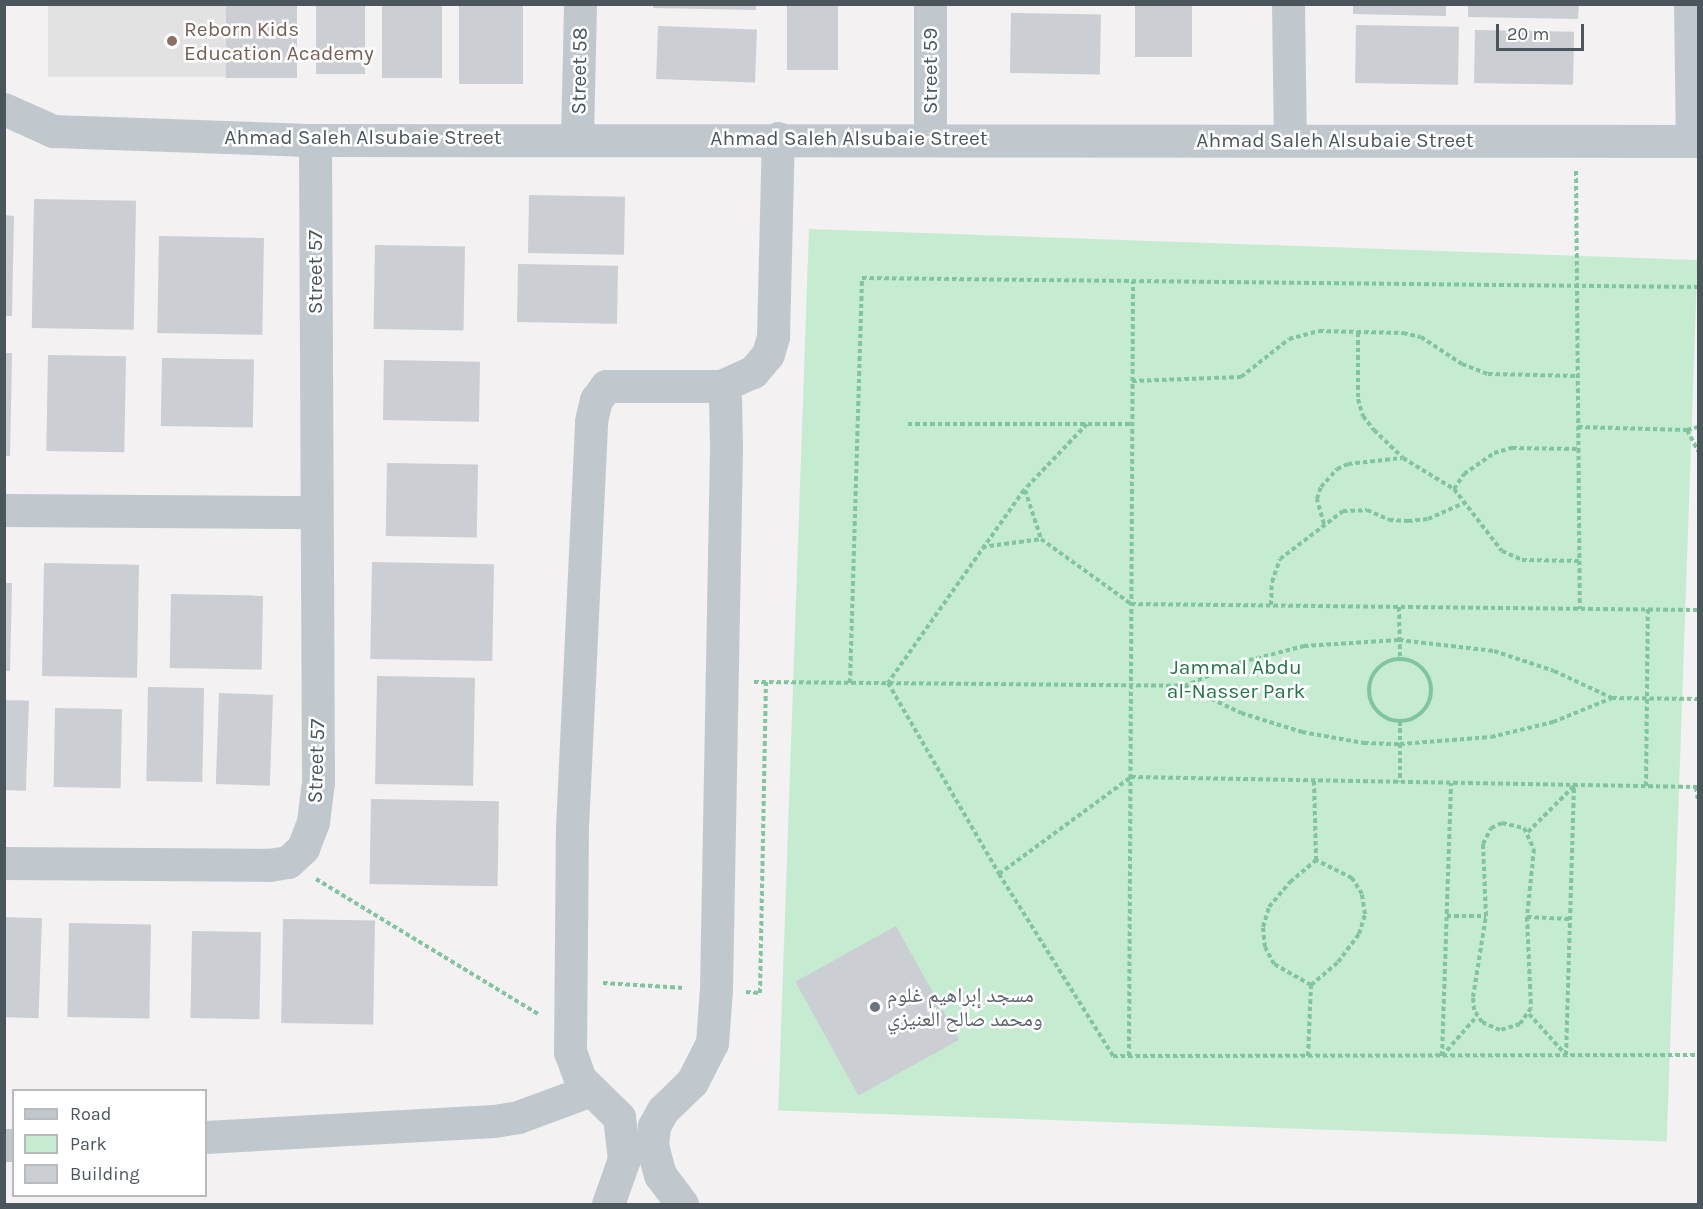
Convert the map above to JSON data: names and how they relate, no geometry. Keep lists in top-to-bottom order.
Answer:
{
  "streets": {
    "street": [
      "Street 58",
      "Street 59",
      "Ahmad Saleh Alsubaie Street",
      "Street 57"
    ]
  },
  "crossings": [
    ["Street 58", "Ahmad Saleh Alsubaie Street"],
    ["Street 59", "Ahmad Saleh Alsubaie Street"],
    ["Ahmad Saleh Alsubaie Street", "Street 57"]
  ],
  "parks": ["Jammal Abdu al-Nasser Park"],
  "places": ["Reborn Kids Education Academy", "مسجد إبراهيم غلوم ومحمد صالح العنيزي"],
  "legend": ["Road", "Park", "Building"],
  "scale_bar": "20 m"
}
